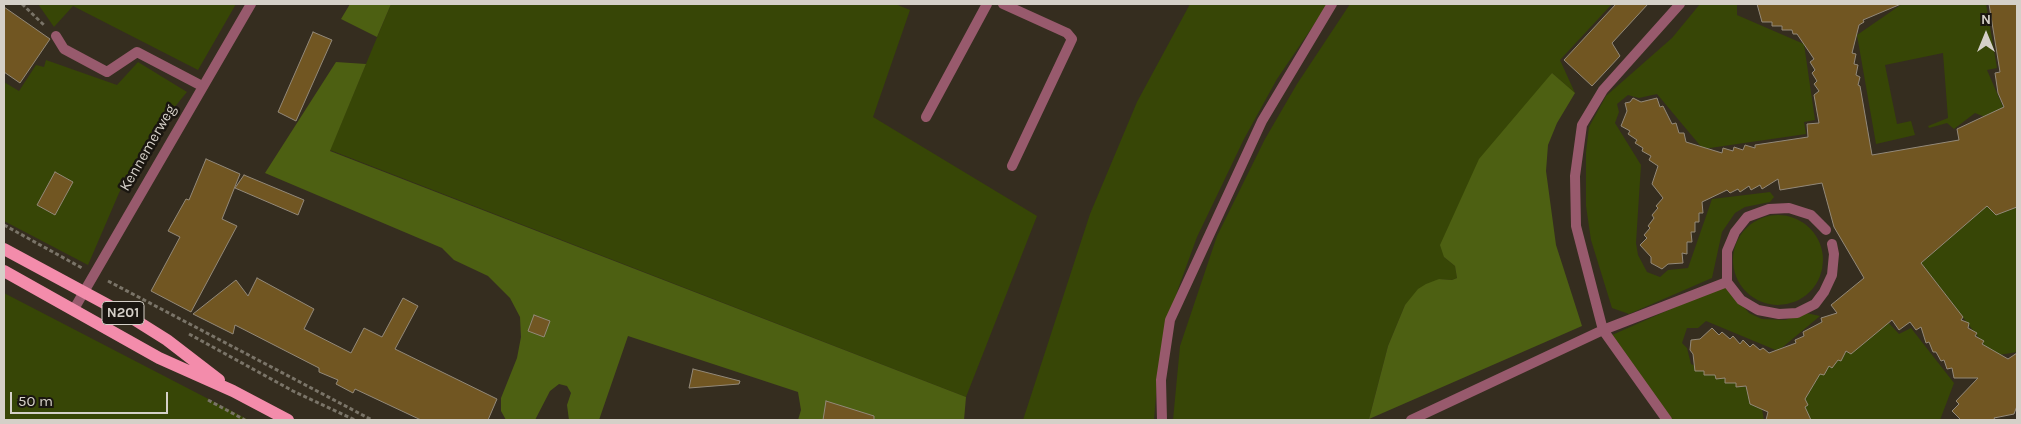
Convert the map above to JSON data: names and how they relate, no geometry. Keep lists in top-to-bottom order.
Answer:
{
  "streets": {
    "main road": ["N201"],
    "street": ["Kennemerweg"]
  },
  "crossings": [
    ["Kennemerweg", "N201"]
  ],
  "scale_bar": "50 m",
  "north": "top"
}
